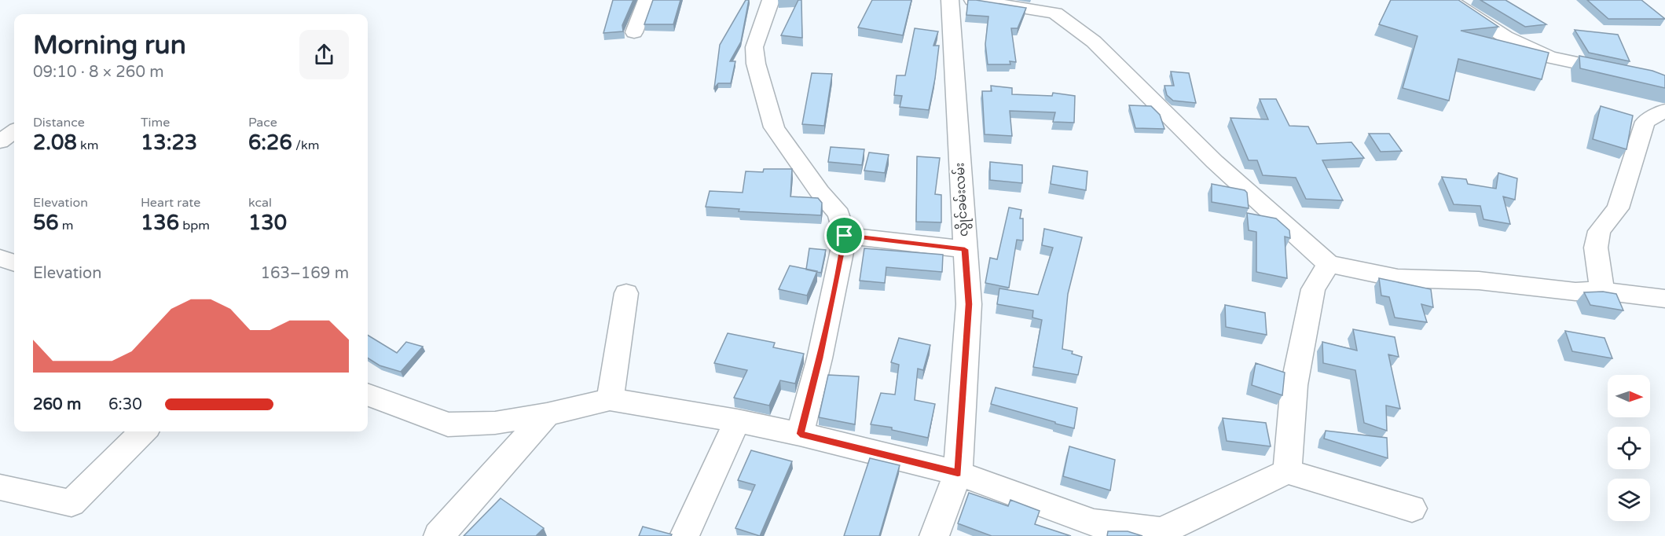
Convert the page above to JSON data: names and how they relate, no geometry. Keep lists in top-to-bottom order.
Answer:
{
  "streets": {
    "street": ["လွိုင်ခမ်းလမ်း"]
  },
  "north": "right",
  "page": {
    "heading": ["Morning run", "09:10 · 8 × 260 m"],
    "stats": [
      ["Distance", "2.08 km"],
      ["Time", "13:23"],
      ["Pace", "6:26 /km"],
      ["Elevation", "56 m"],
      ["Heart rate", "136 bpm"],
      ["kcal", "130"]
    ],
    "chart": ["Elevation", "163–169 m"],
    "list": [
      {
        "name": "260 m",
        "note": "6:30"
      }
    ]
  }
}
